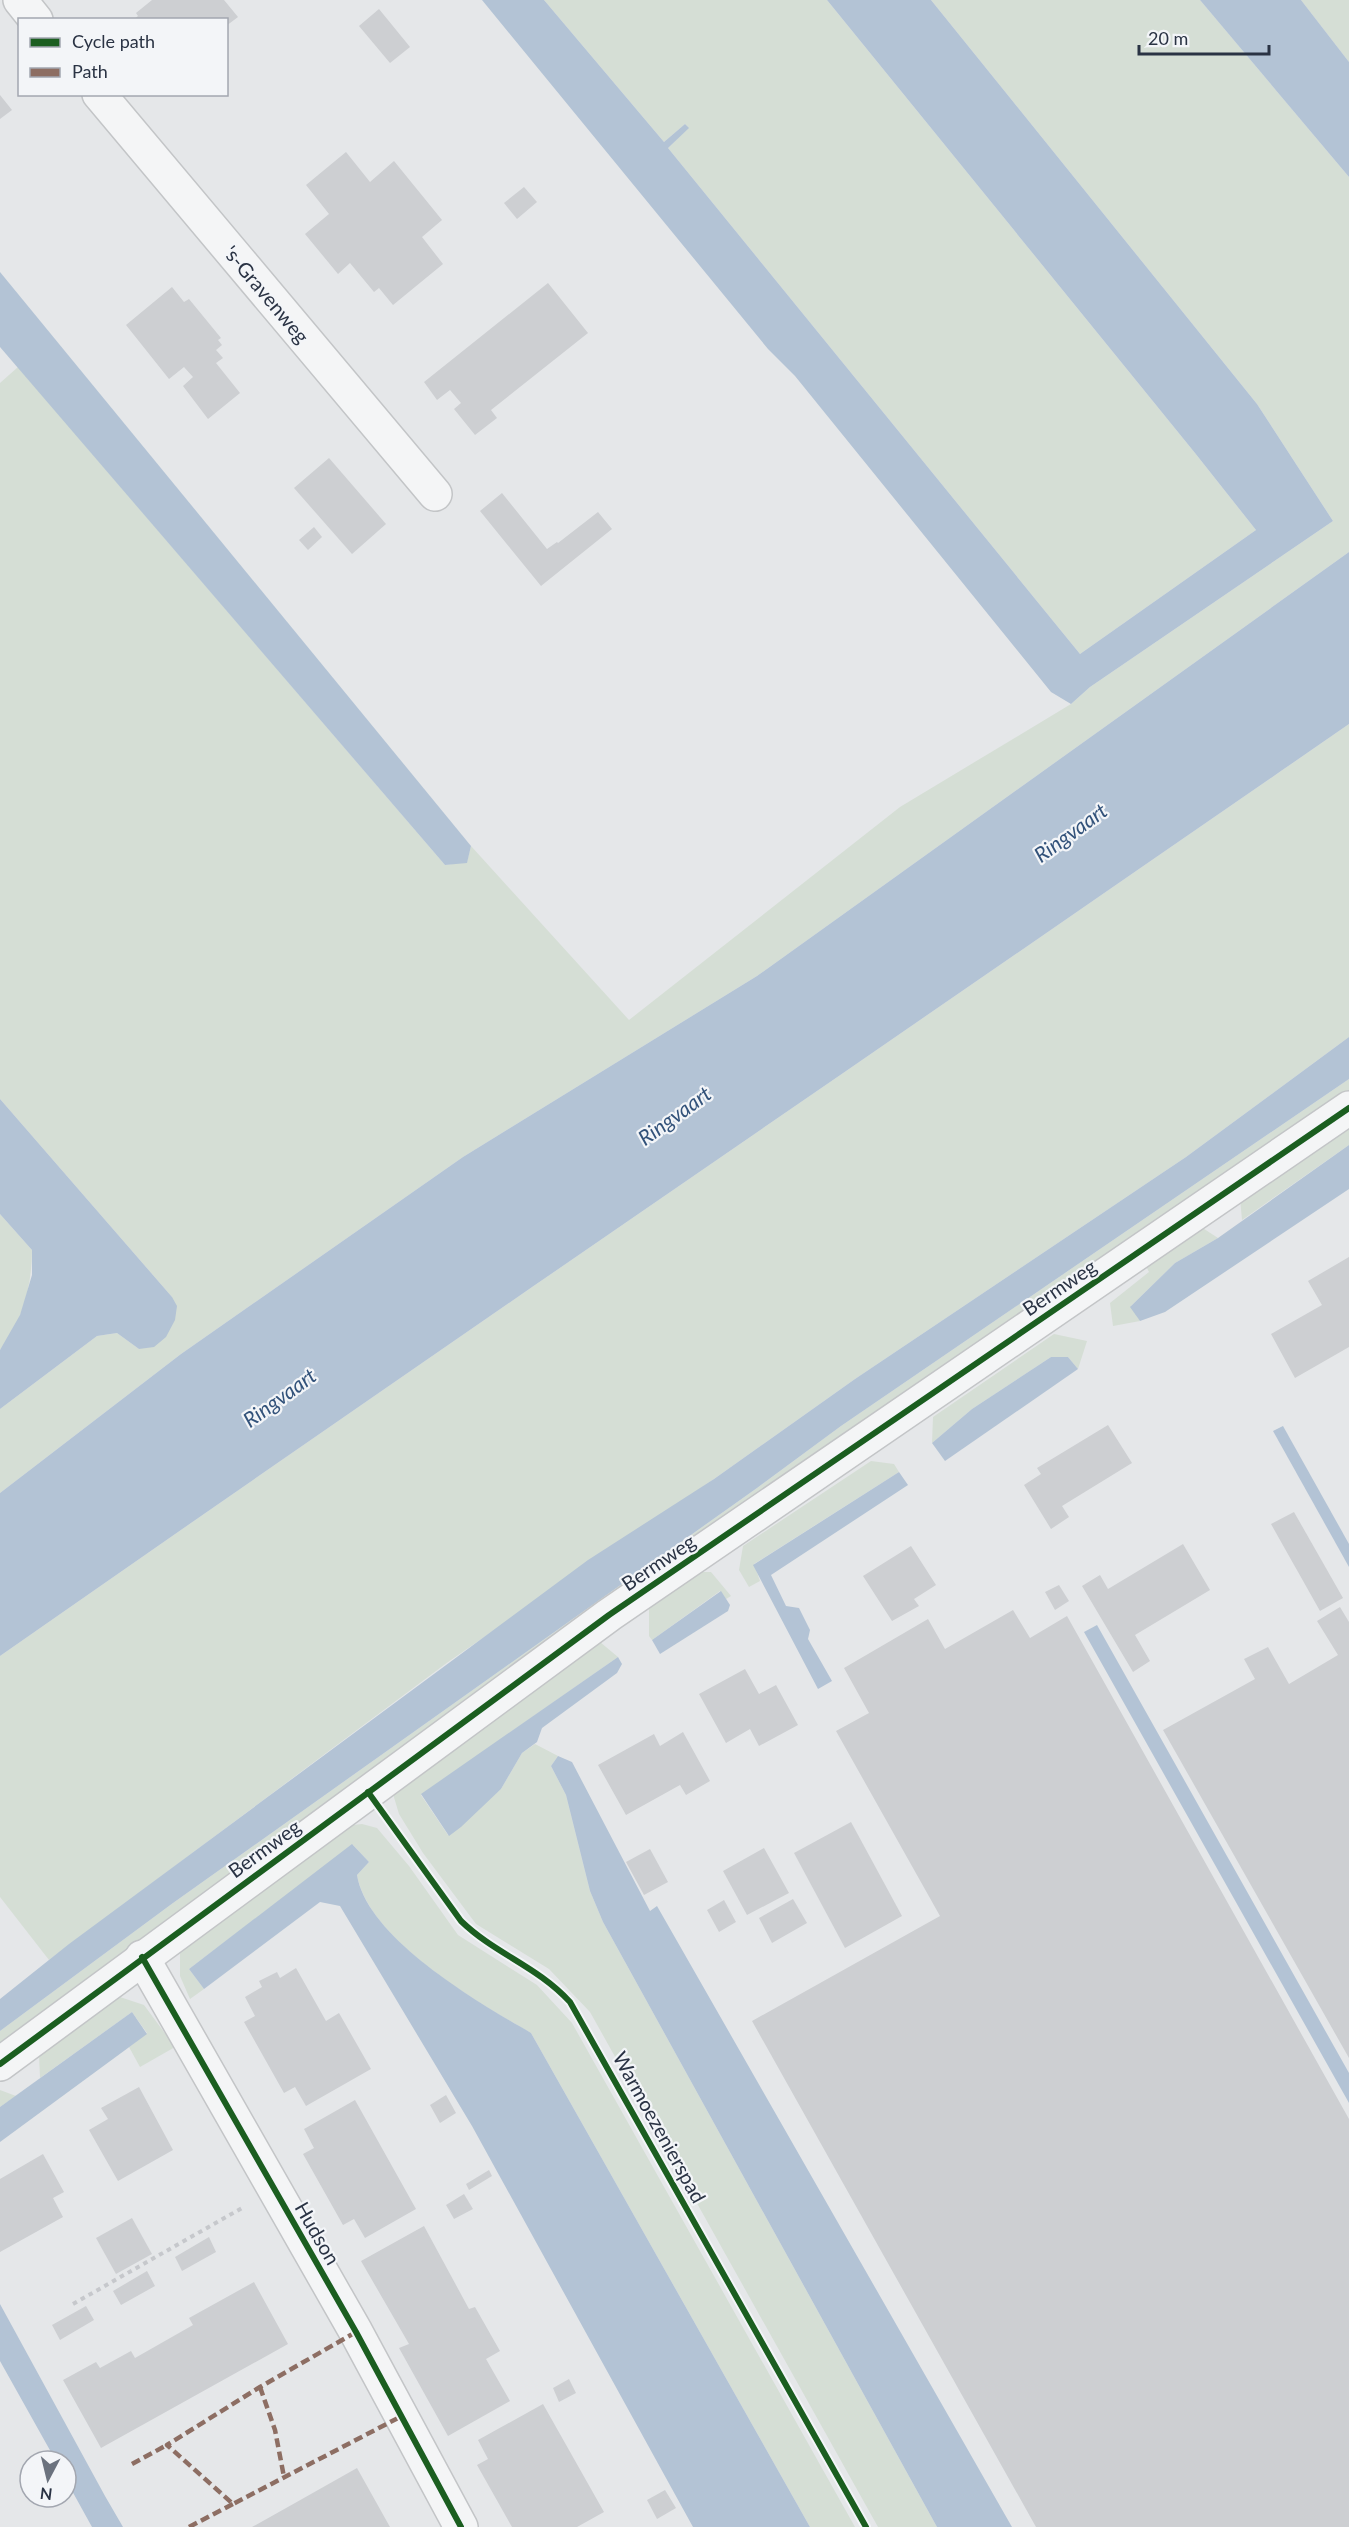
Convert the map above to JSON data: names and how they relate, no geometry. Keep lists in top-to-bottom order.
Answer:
{
  "streets": {
    "street": ["'s-Gravenweg", "Bermweg", "Hudson"],
    "cycle path": ["Warmoezenierspad"]
  },
  "crossings": [
    ["Bermweg", "Hudson"]
  ],
  "water": ["Ringvaart"],
  "legend": ["Cycle path", "Path"],
  "scale_bar": "20 m",
  "north": "bottom"
}
